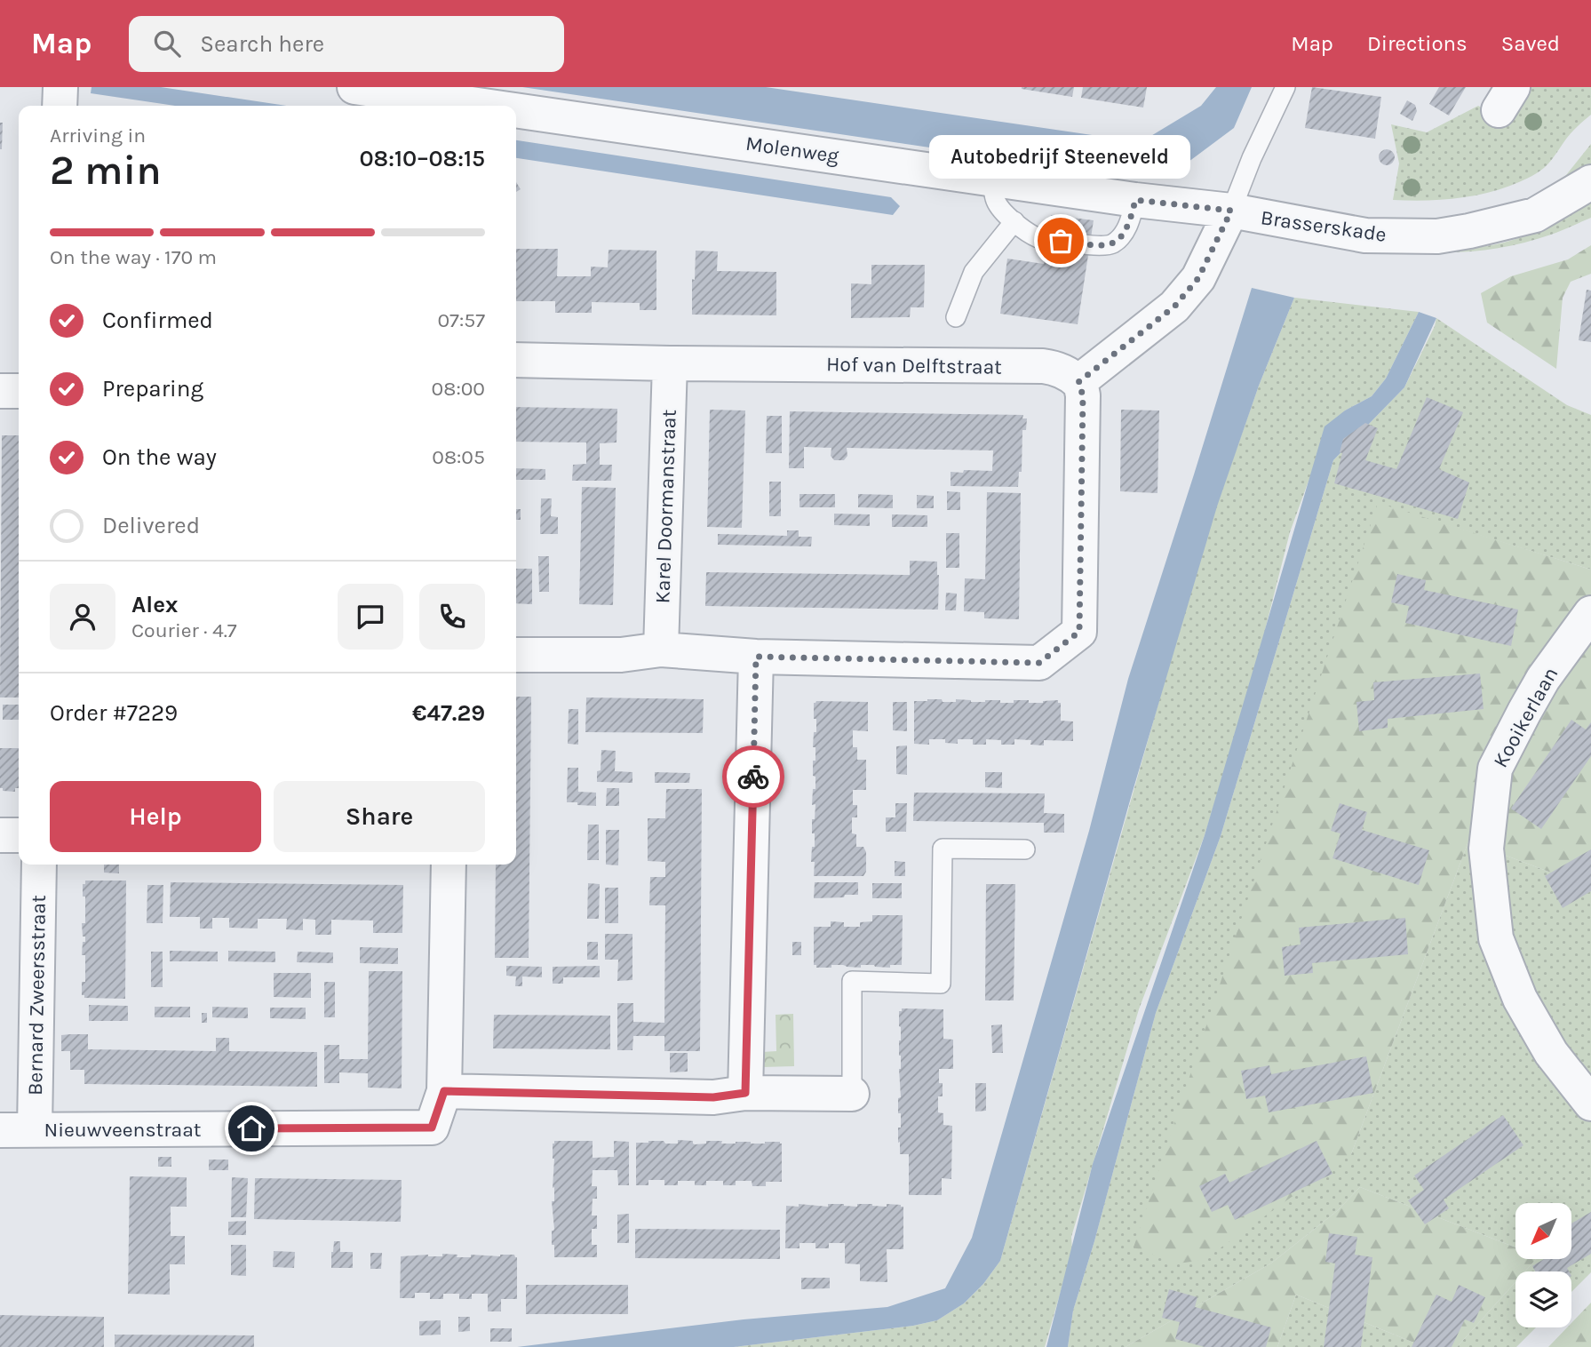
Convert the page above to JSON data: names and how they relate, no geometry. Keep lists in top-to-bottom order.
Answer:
{
  "streets": {
    "street": [
      "Molenweg",
      "Brasserskade",
      "Hof van Delftstraat",
      "Karel Doormanstraat",
      "Kooikerlaan",
      "Bernard Zweersstraat",
      "Nieuwveenstraat"
    ]
  },
  "crossings": [
    ["Molenweg", "Brasserskade"],
    ["Hof van Delftstraat", "Karel Doormanstraat"],
    ["Bernard Zweersstraat", "Nieuwveenstraat"]
  ],
  "places": ["Autobedrijf Steeneveld"],
  "north": "bottom left",
  "page": {
    "header": "Map",
    "search": "Search here",
    "nav": ["Map", "Directions", "Saved"],
    "heading": ["2 min", "Arriving in", "08:10–08:15"],
    "panel": [
      "Alex",
      "Courier · 4.7",
      "Order #7229",
      "€47.29"
    ],
    "bubble": "Autobedrijf Steeneveld",
    "bar": "On the way · 170 m",
    "list": [
      ["Confirmed", "07:57"],
      ["Preparing", "08:00"],
      ["On the way", "08:05"],
      "Delivered"
    ],
    "buttons": ["Help", "Share"]
  }
}
